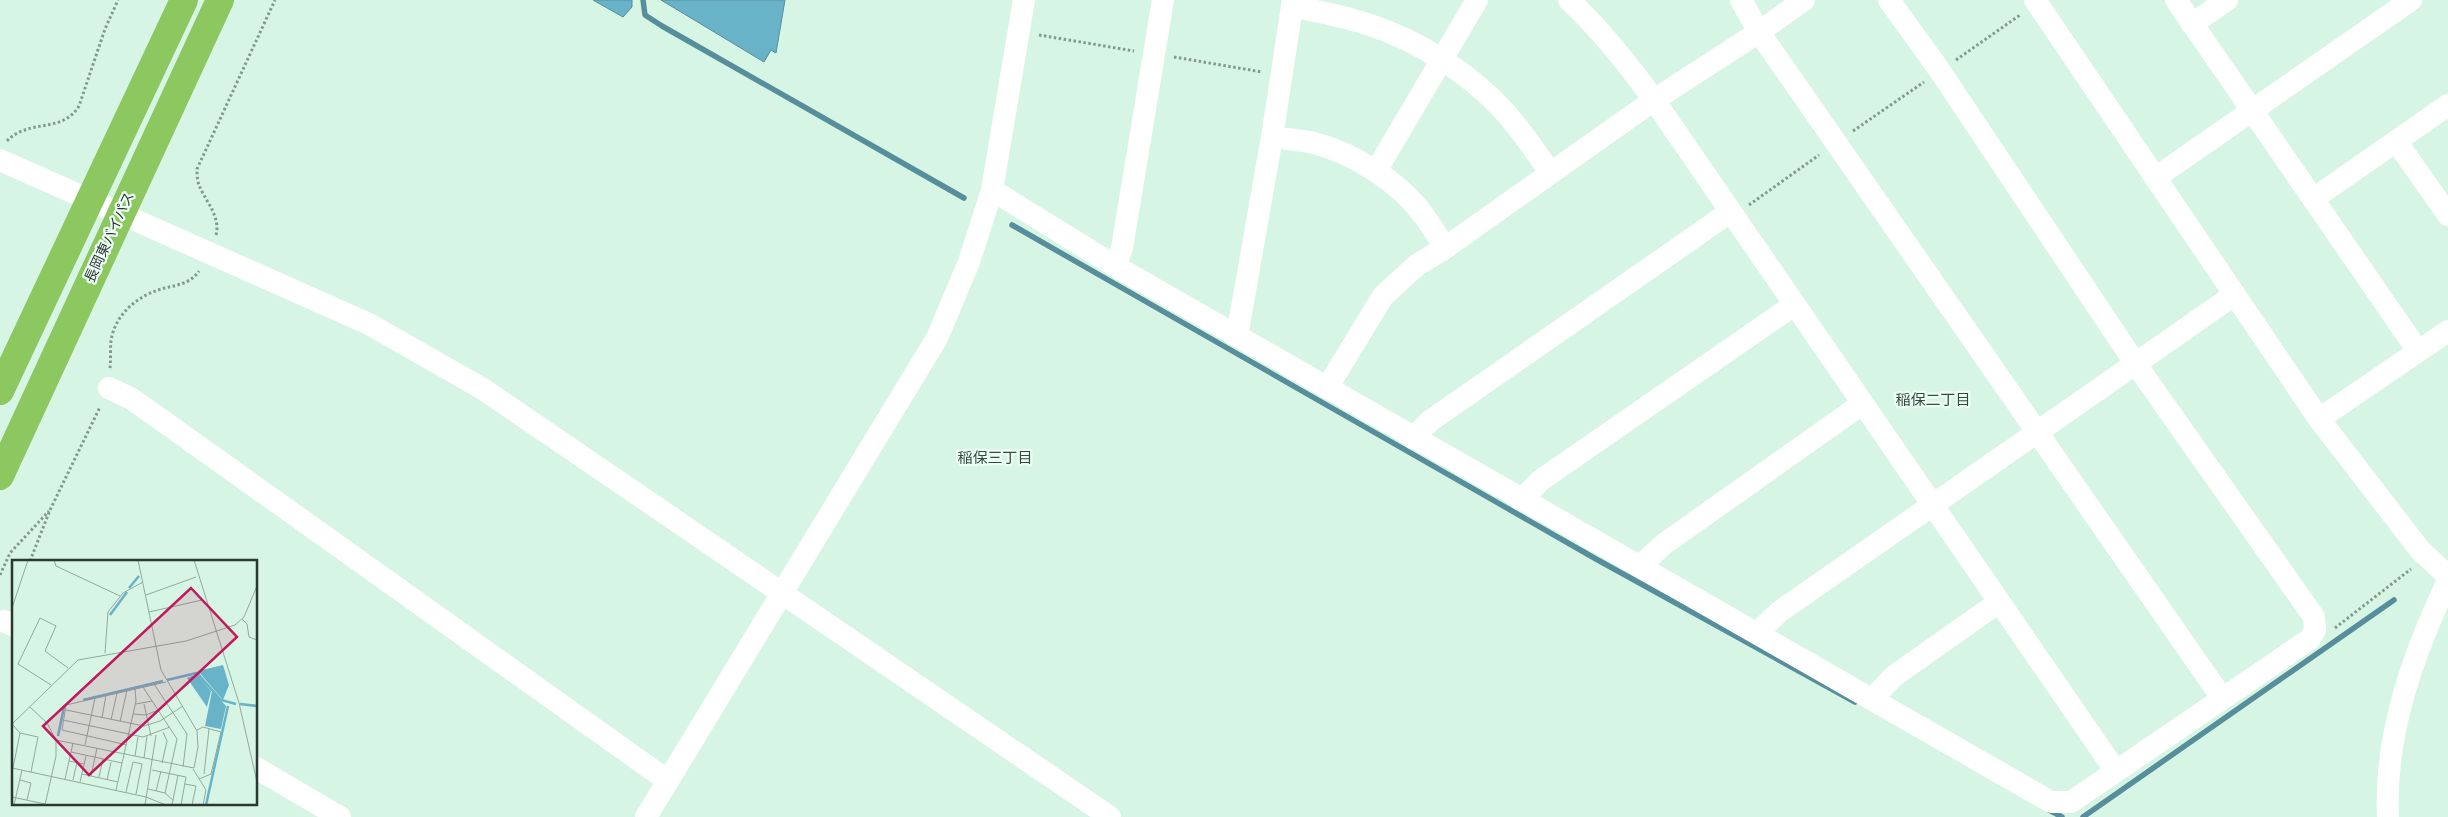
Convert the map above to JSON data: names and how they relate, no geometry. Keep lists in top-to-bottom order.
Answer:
{
  "streets": {
    "highway": ["長岡東バイパス"]
  },
  "districts": ["稲保二丁目", "稲保三丁目"]
}
